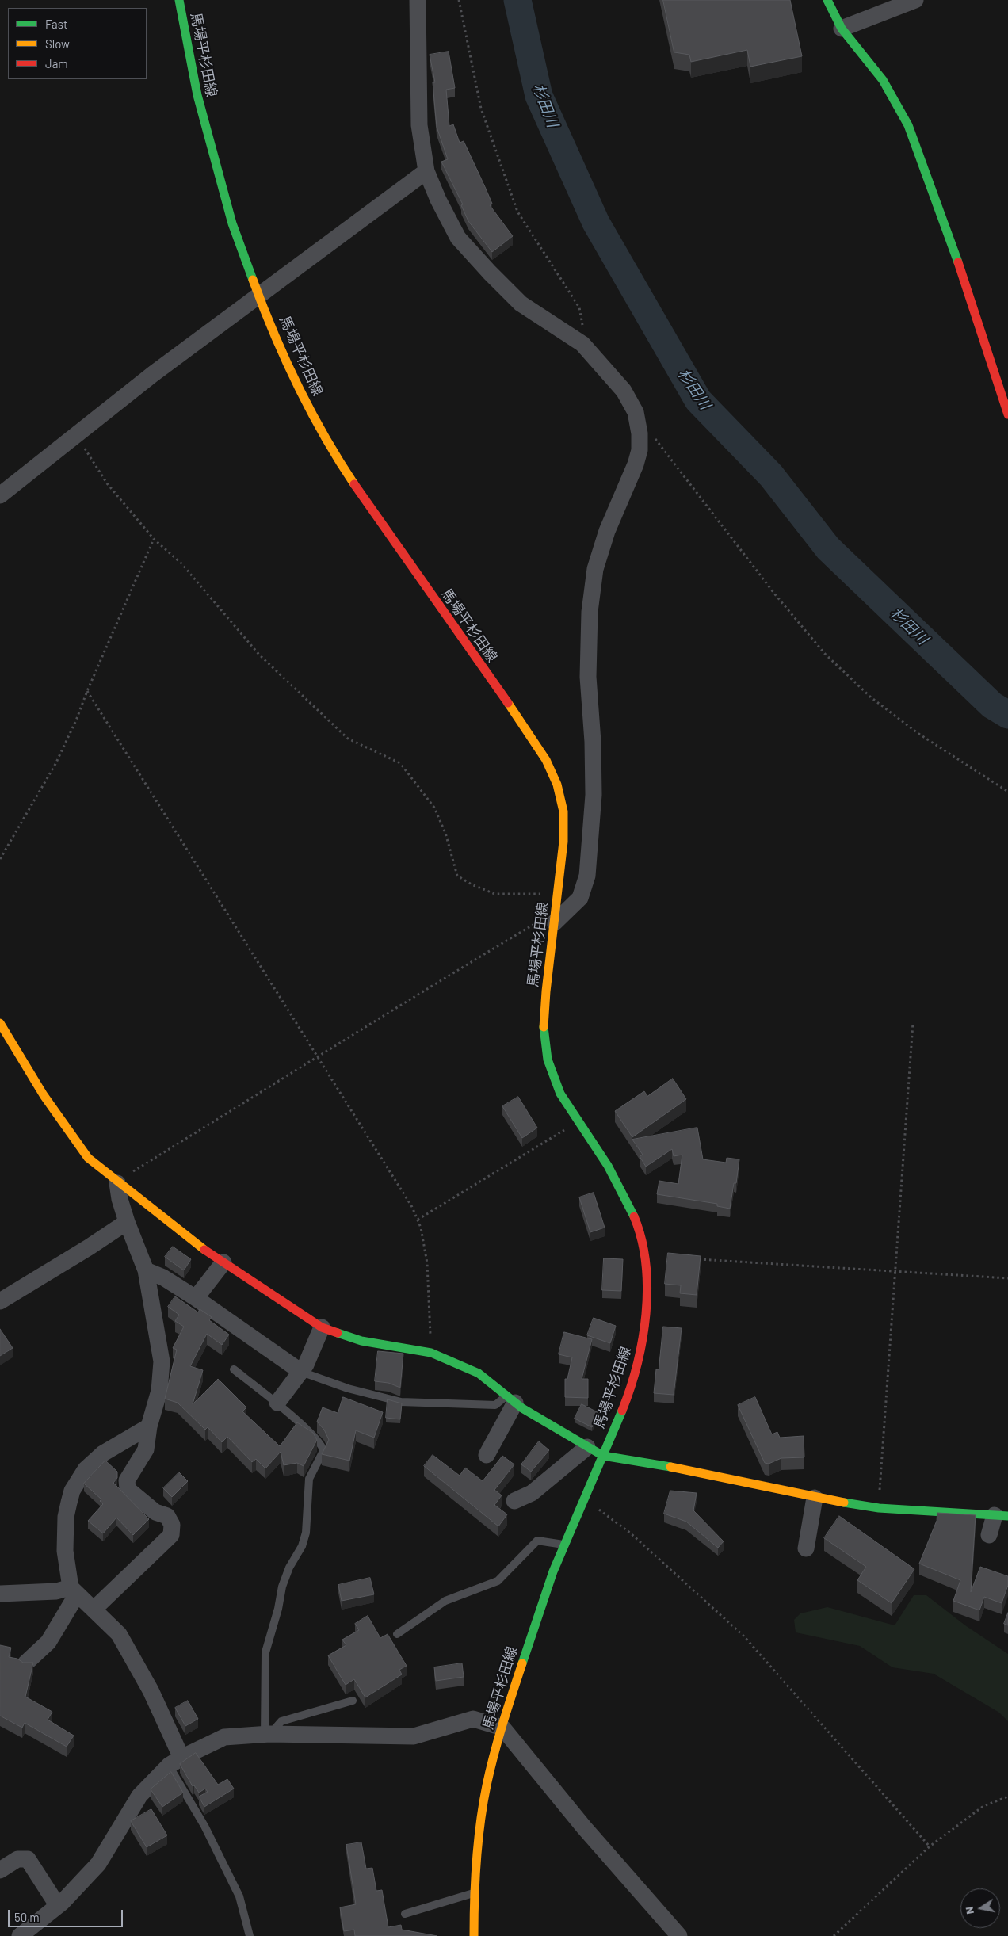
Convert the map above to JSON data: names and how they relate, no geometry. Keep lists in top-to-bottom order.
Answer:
{
  "streets": {
    "main road": ["馬場平杉田線"]
  },
  "water": ["杉田川"],
  "legend": ["Fast", "Slow", "Jam"],
  "scale_bar": "50 m",
  "north": "left"
}
